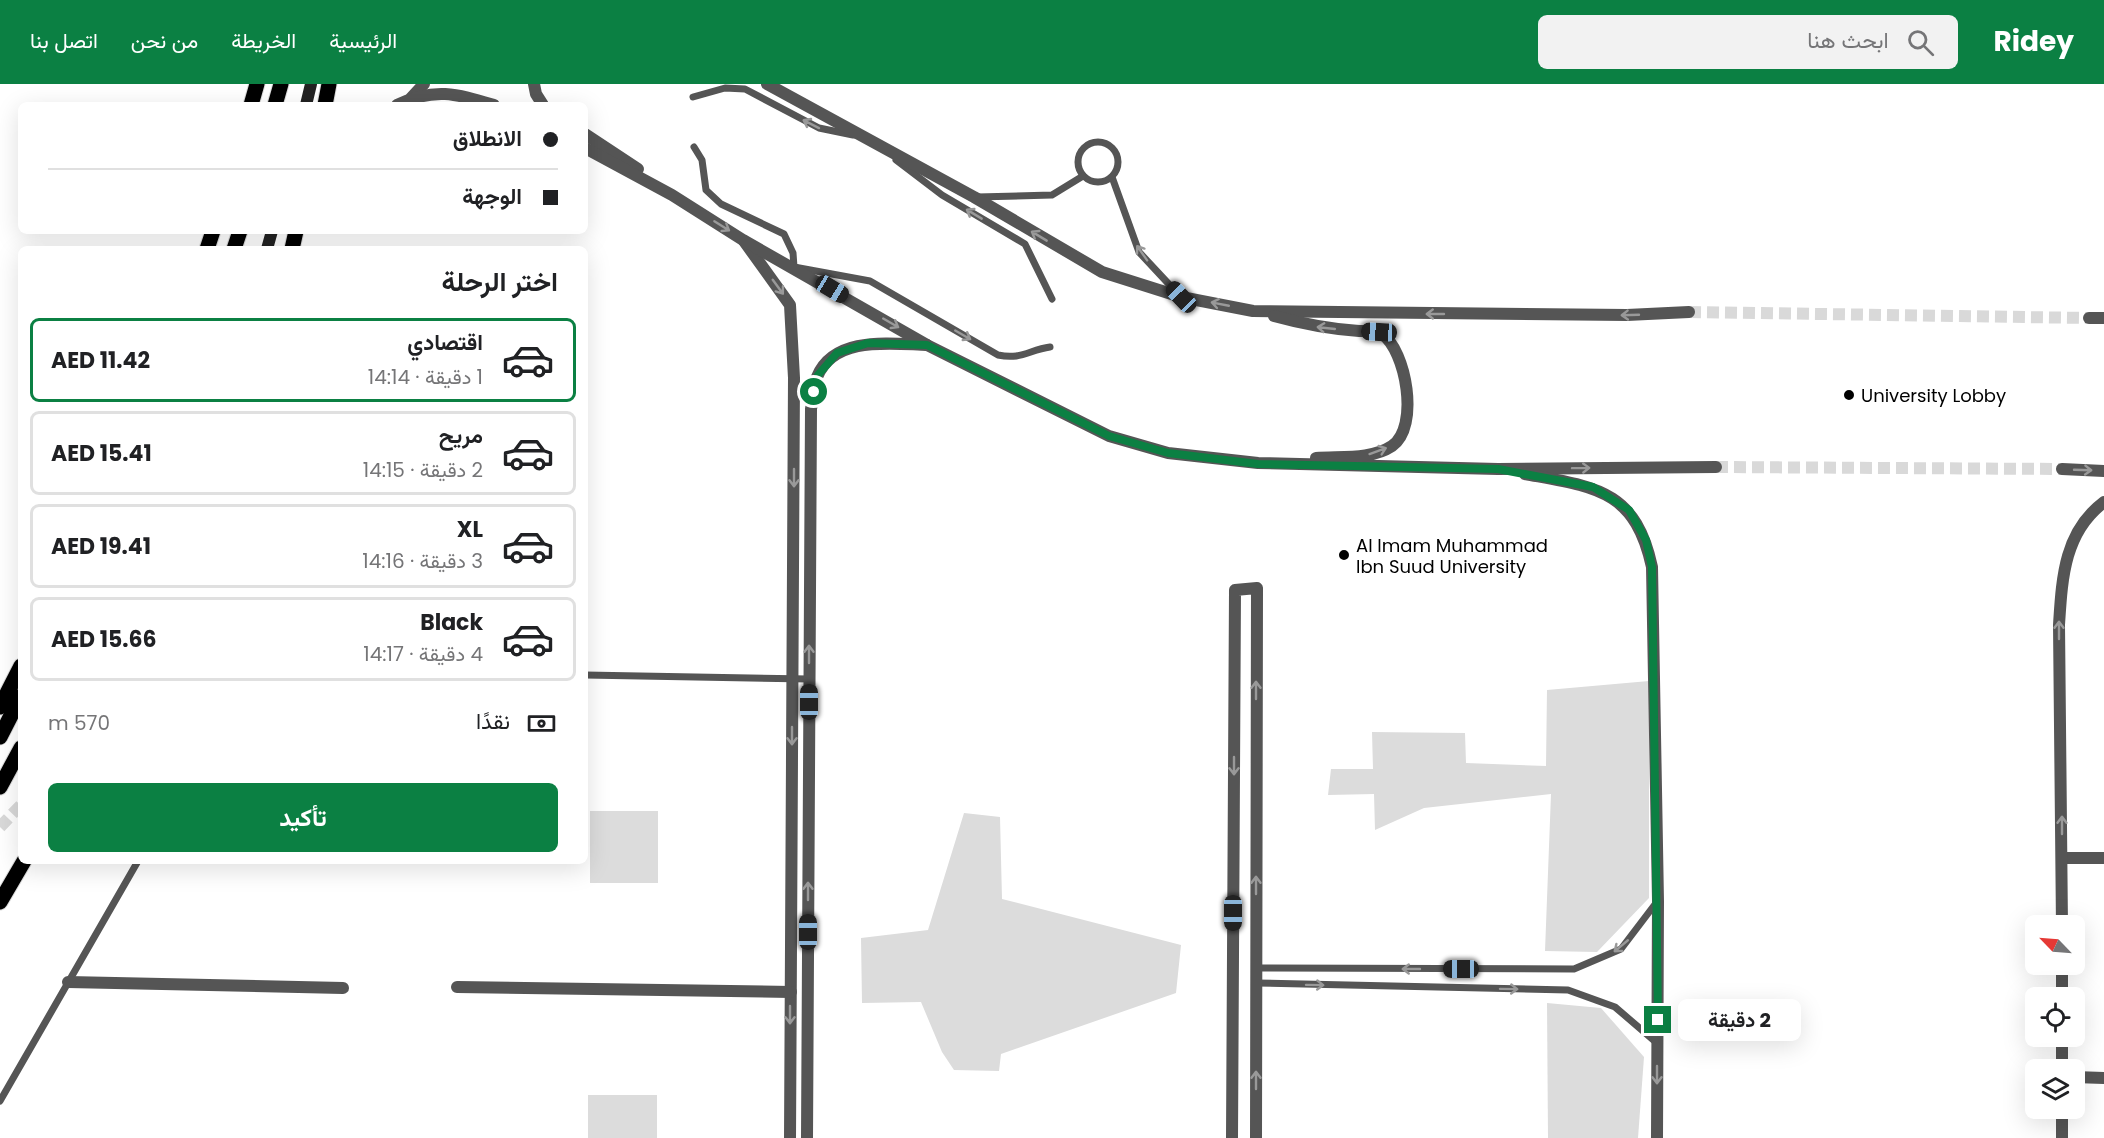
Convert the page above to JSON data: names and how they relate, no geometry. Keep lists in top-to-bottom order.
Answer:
{
  "places": ["University Lobby", "Al Imam Muhammad Ibn Suud University"],
  "north": "top left",
  "page": {
    "header": "Ridey",
    "search": "ابحث هنا",
    "nav": [
      "الرئيسية",
      "الخريطة",
      "من نحن",
      "اتصل بنا"
    ],
    "banner": ["الانطلاق", "الوجهة"],
    "heading": "اختر الرحلة",
    "list": [
      {
        "name": "اقتصادي",
        "note": "1 دقيقة · 14:14",
        "value": "AED 11.42"
      },
      {
        "name": "مريح",
        "note": "2 دقيقة · 14:15",
        "value": "AED 15.41"
      },
      {
        "name": "XL",
        "note": "3 دقيقة · 14:16",
        "value": "AED 19.41"
      },
      {
        "name": "Black",
        "note": "4 دقيقة · 14:17",
        "value": "AED 15.66"
      }
    ],
    "pay": ["نقدًا", "570 m"],
    "buttons": "تأكيد",
    "bubble": "2 دقيقة"
  }
}
